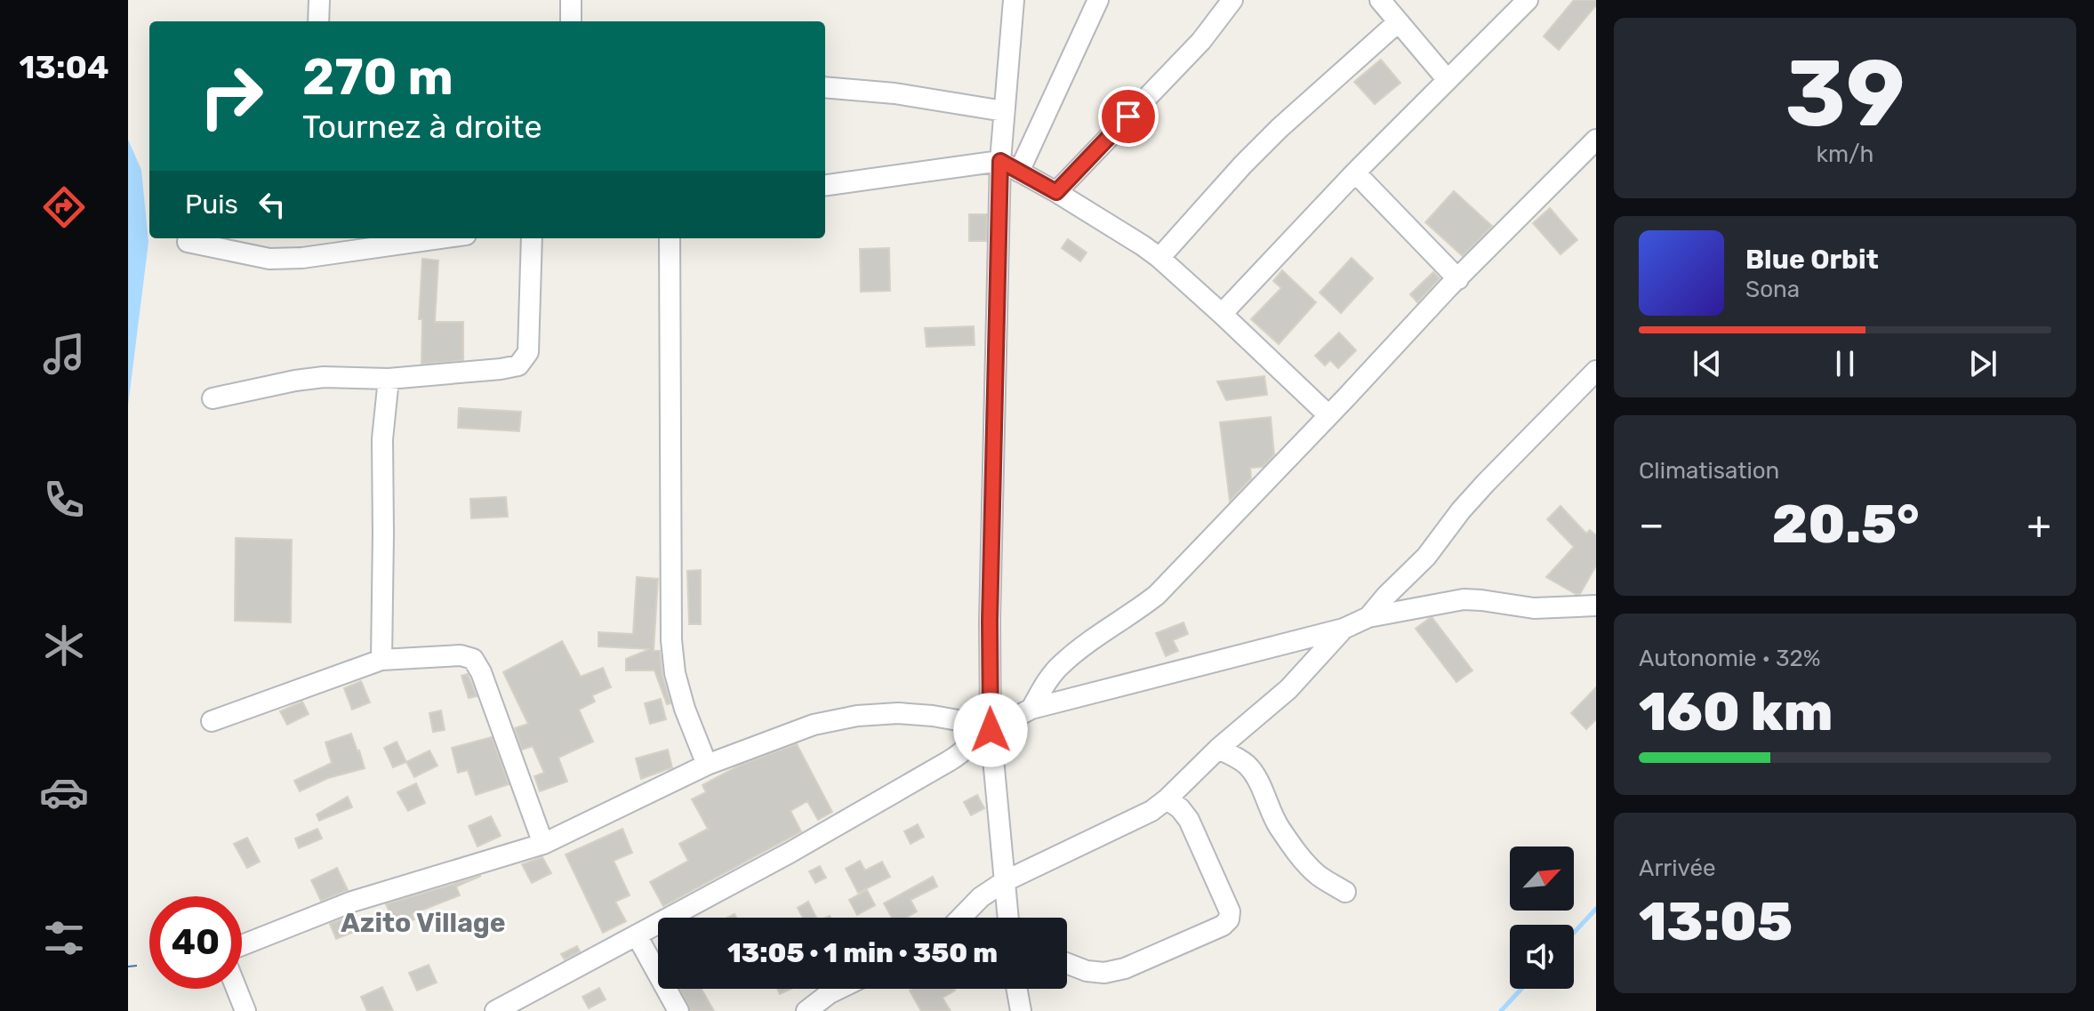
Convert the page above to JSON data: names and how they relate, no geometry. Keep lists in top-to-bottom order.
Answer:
{
  "districts": ["Azito Village"],
  "north": "top right",
  "page": {
    "tabs": "13:04",
    "tile": [
      ["39", "km/h"],
      "Climatisation",
      ["Autonomie · 32%", "160 km"],
      ["Arrivée", "13:05"]
    ],
    "turn": ["270 m", "Tournez à droite"],
    "then": "Puis",
    "song": ["Blue Orbit", "Sona"],
    "heat": ["−", "20.5°", "+"],
    "limit": "40",
    "trip": "13:05 · 1 min · 350 m"
  }
}
